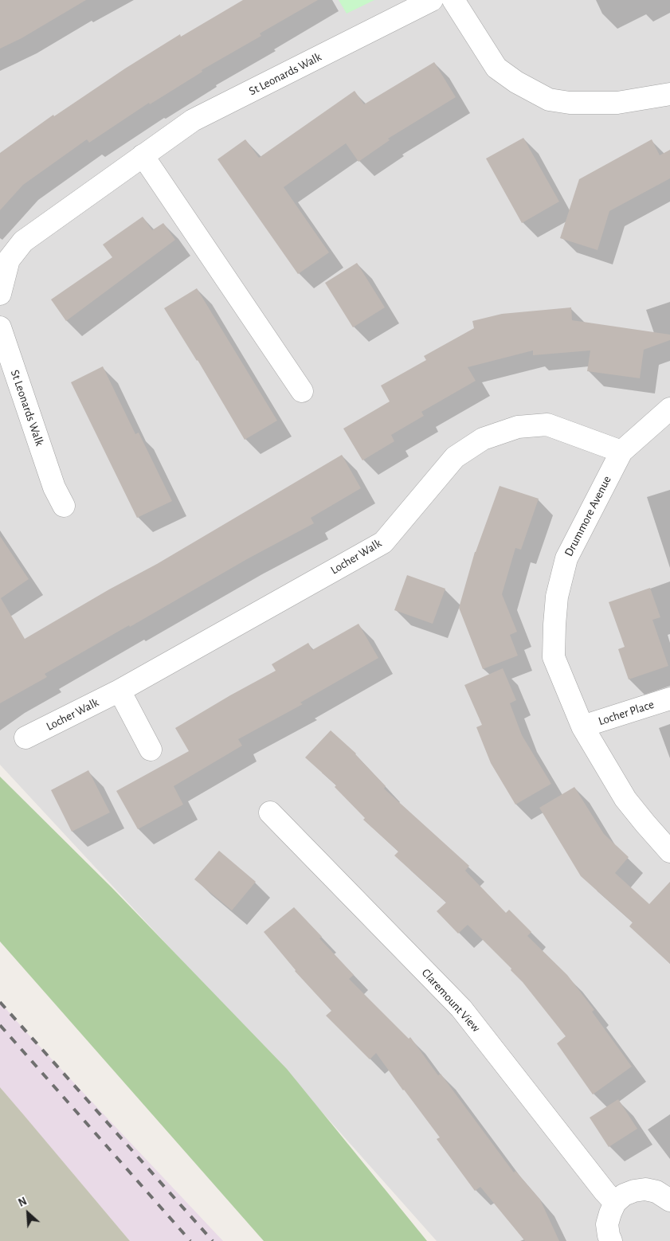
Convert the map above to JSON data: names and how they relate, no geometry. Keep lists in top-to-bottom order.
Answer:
{
  "streets": {
    "street": [
      "St Leonards Walk",
      "Drummore Avenue",
      "Locher Walk",
      "Locher Place",
      "Claremount View"
    ]
  },
  "crossings": [
    ["Drummore Avenue", "Locher Walk"],
    ["Drummore Avenue", "Locher Place"]
  ],
  "north": "top left"
}
